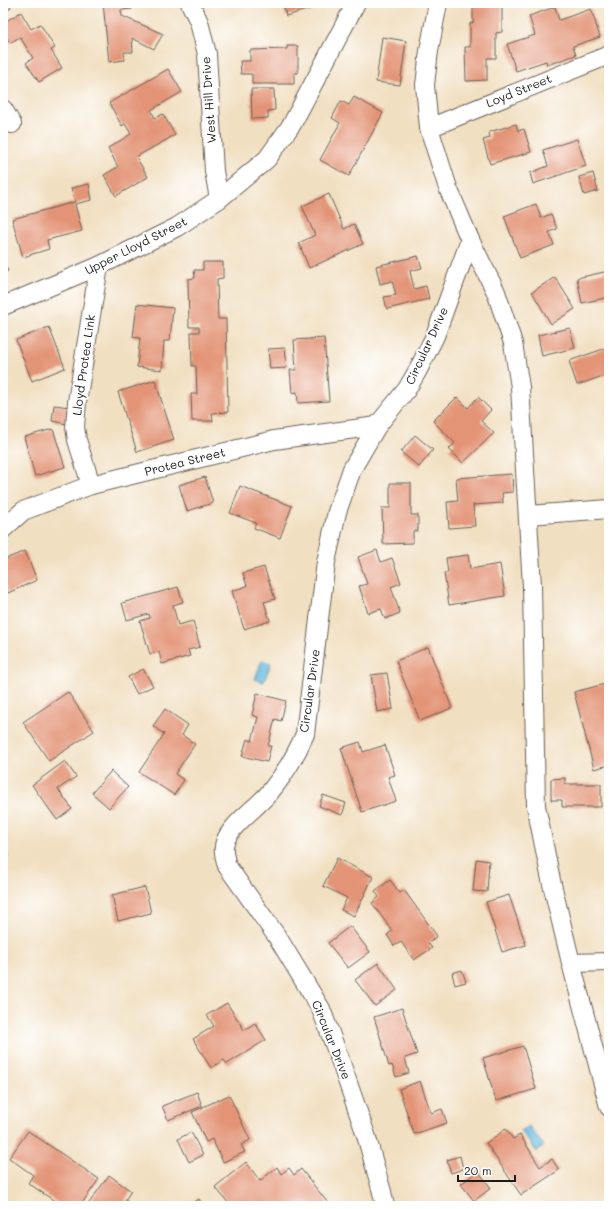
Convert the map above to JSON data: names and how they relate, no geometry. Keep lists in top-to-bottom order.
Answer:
{
  "streets": {
    "street": [
      "Loyd Street",
      "West Hill Drive",
      "Upper Lloyd Street",
      "Circular Drive",
      "Lloyd Protea Link",
      "Protea Street"
    ]
  },
  "crossings": [
    ["West Hill Drive", "Upper Lloyd Street"],
    ["Upper Lloyd Street", "Lloyd Protea Link"],
    ["Circular Drive", "Protea Street"],
    ["Lloyd Protea Link", "Protea Street"]
  ],
  "scale_bar": "20 m"
}
